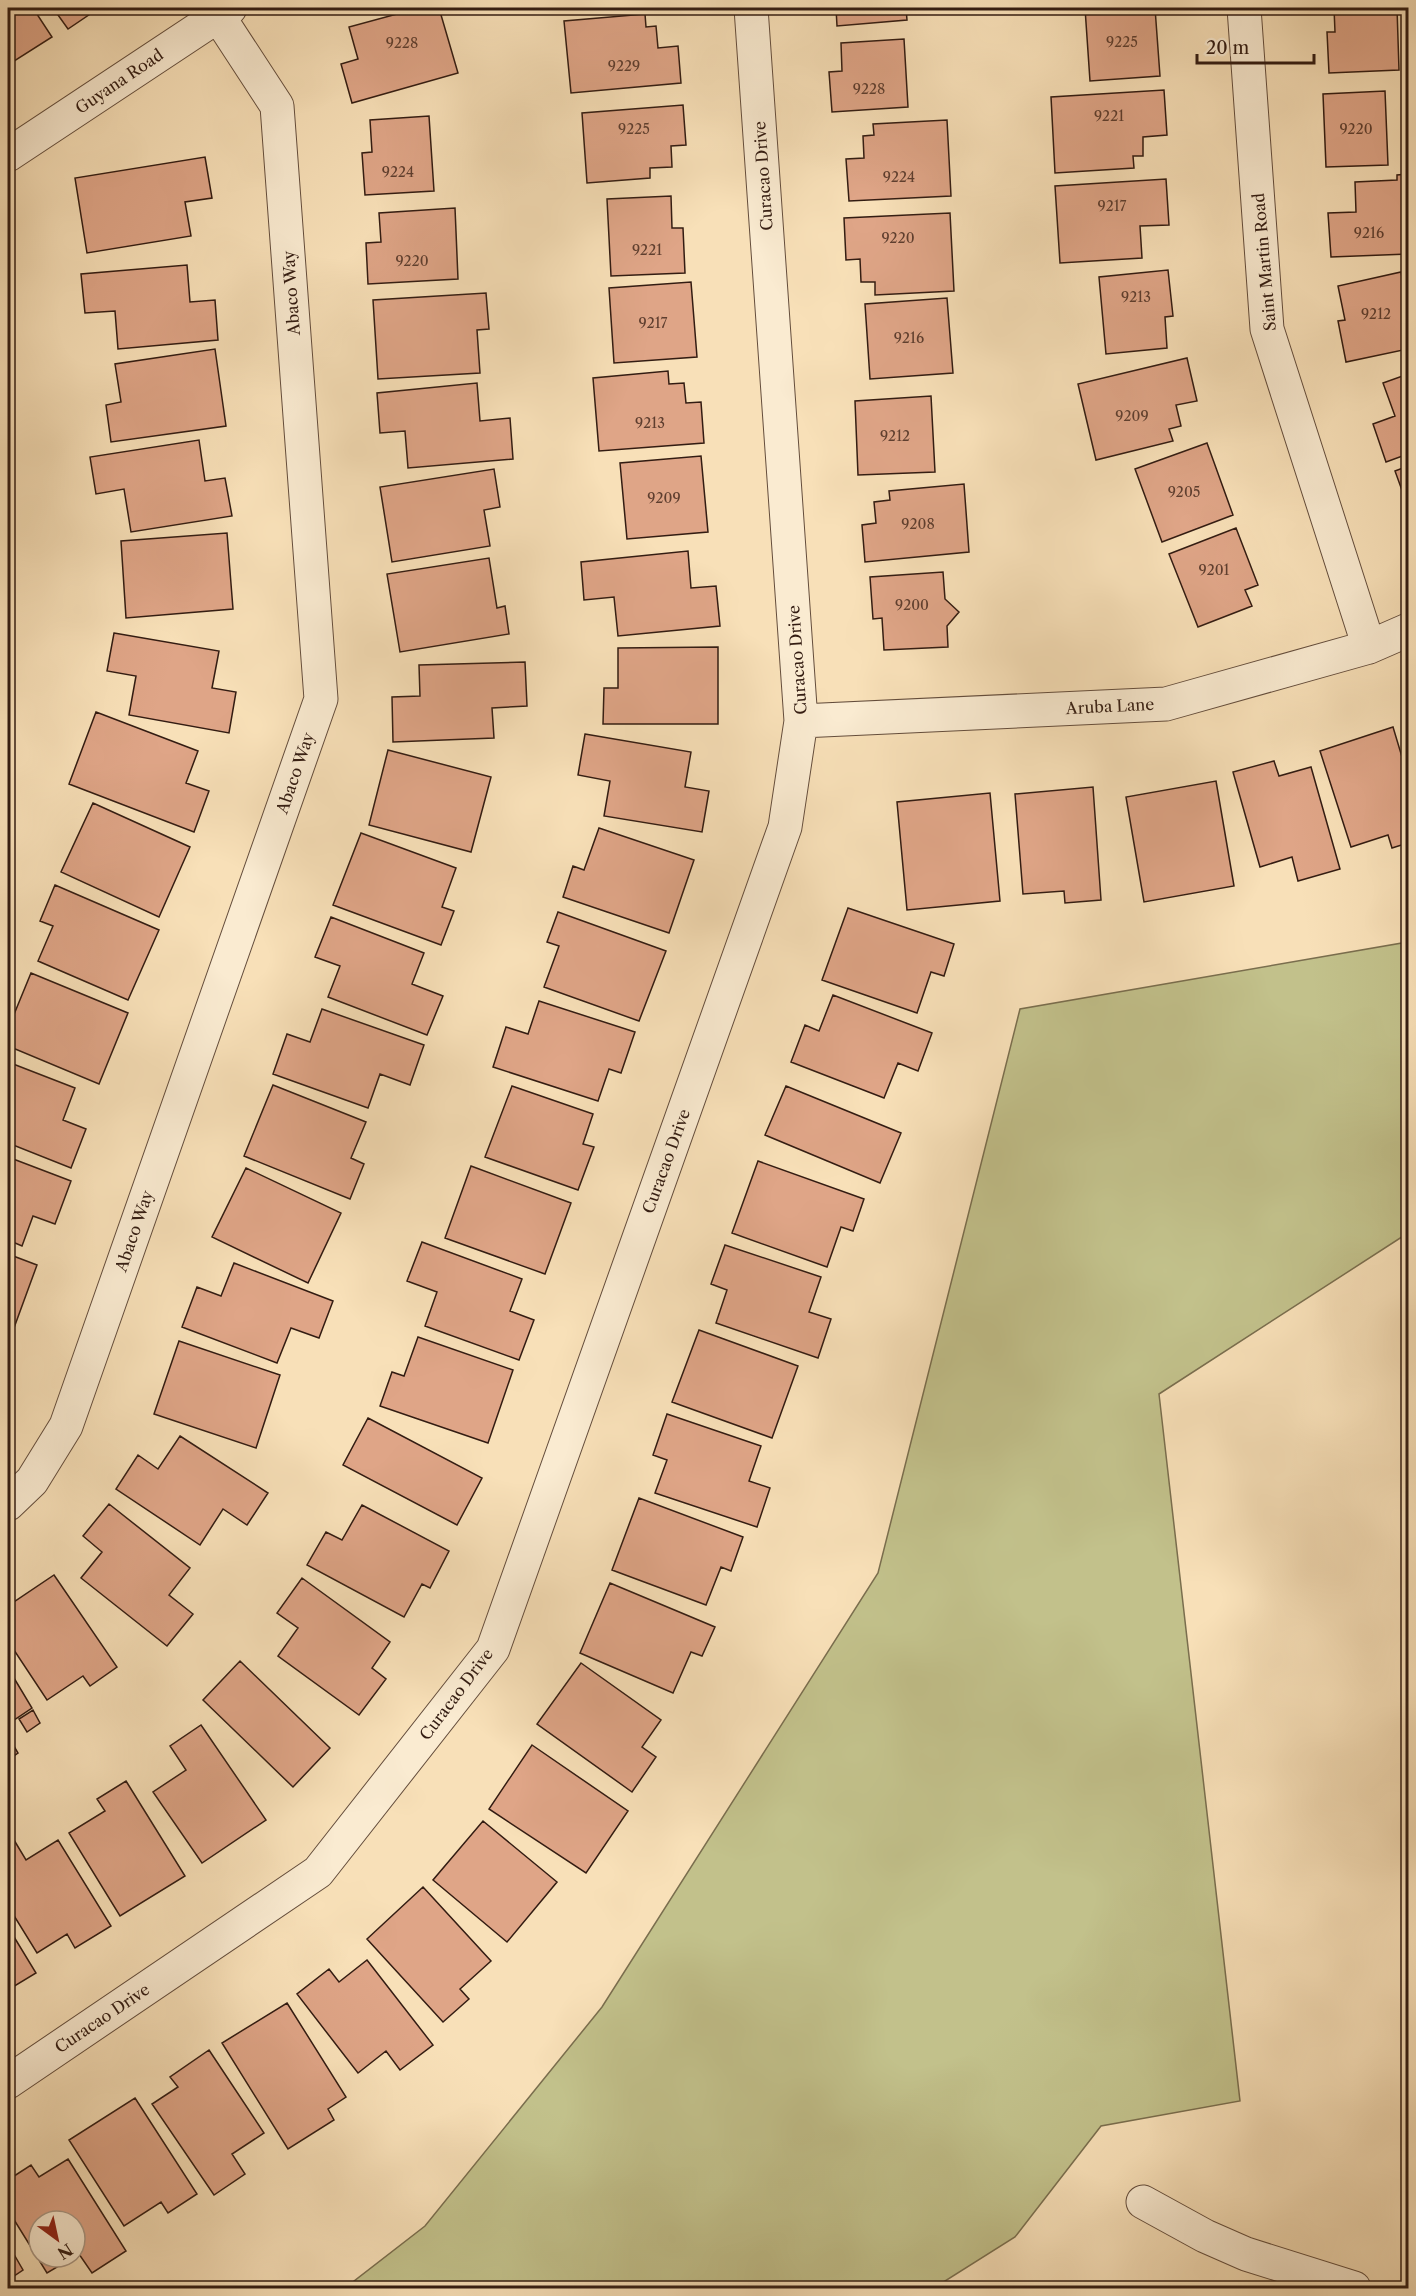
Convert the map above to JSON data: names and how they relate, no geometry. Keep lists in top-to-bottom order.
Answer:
{
  "streets": {
    "street": [
      "Guyana Road",
      "Curacao Drive",
      "Saint Martin Road",
      "Abaco Way",
      "Aruba Lane"
    ]
  },
  "crossings": [
    ["Guyana Road", "Abaco Way"],
    ["Curacao Drive", "Aruba Lane"],
    ["Saint Martin Road", "Aruba Lane"]
  ],
  "house_numbers": [
    "9225",
    "9228",
    "9229",
    "9228",
    "9221",
    "9225",
    "9220",
    "9224",
    "9224",
    "9217",
    "9216",
    "9220",
    "9221",
    "9220",
    "9213",
    "9212",
    "9217",
    "9216",
    "9209",
    "9213",
    "9212",
    "9205",
    "9209",
    "9208",
    "9201",
    "9200"
  ],
  "scale_bar": "20 m",
  "north": "bottom right"
}
